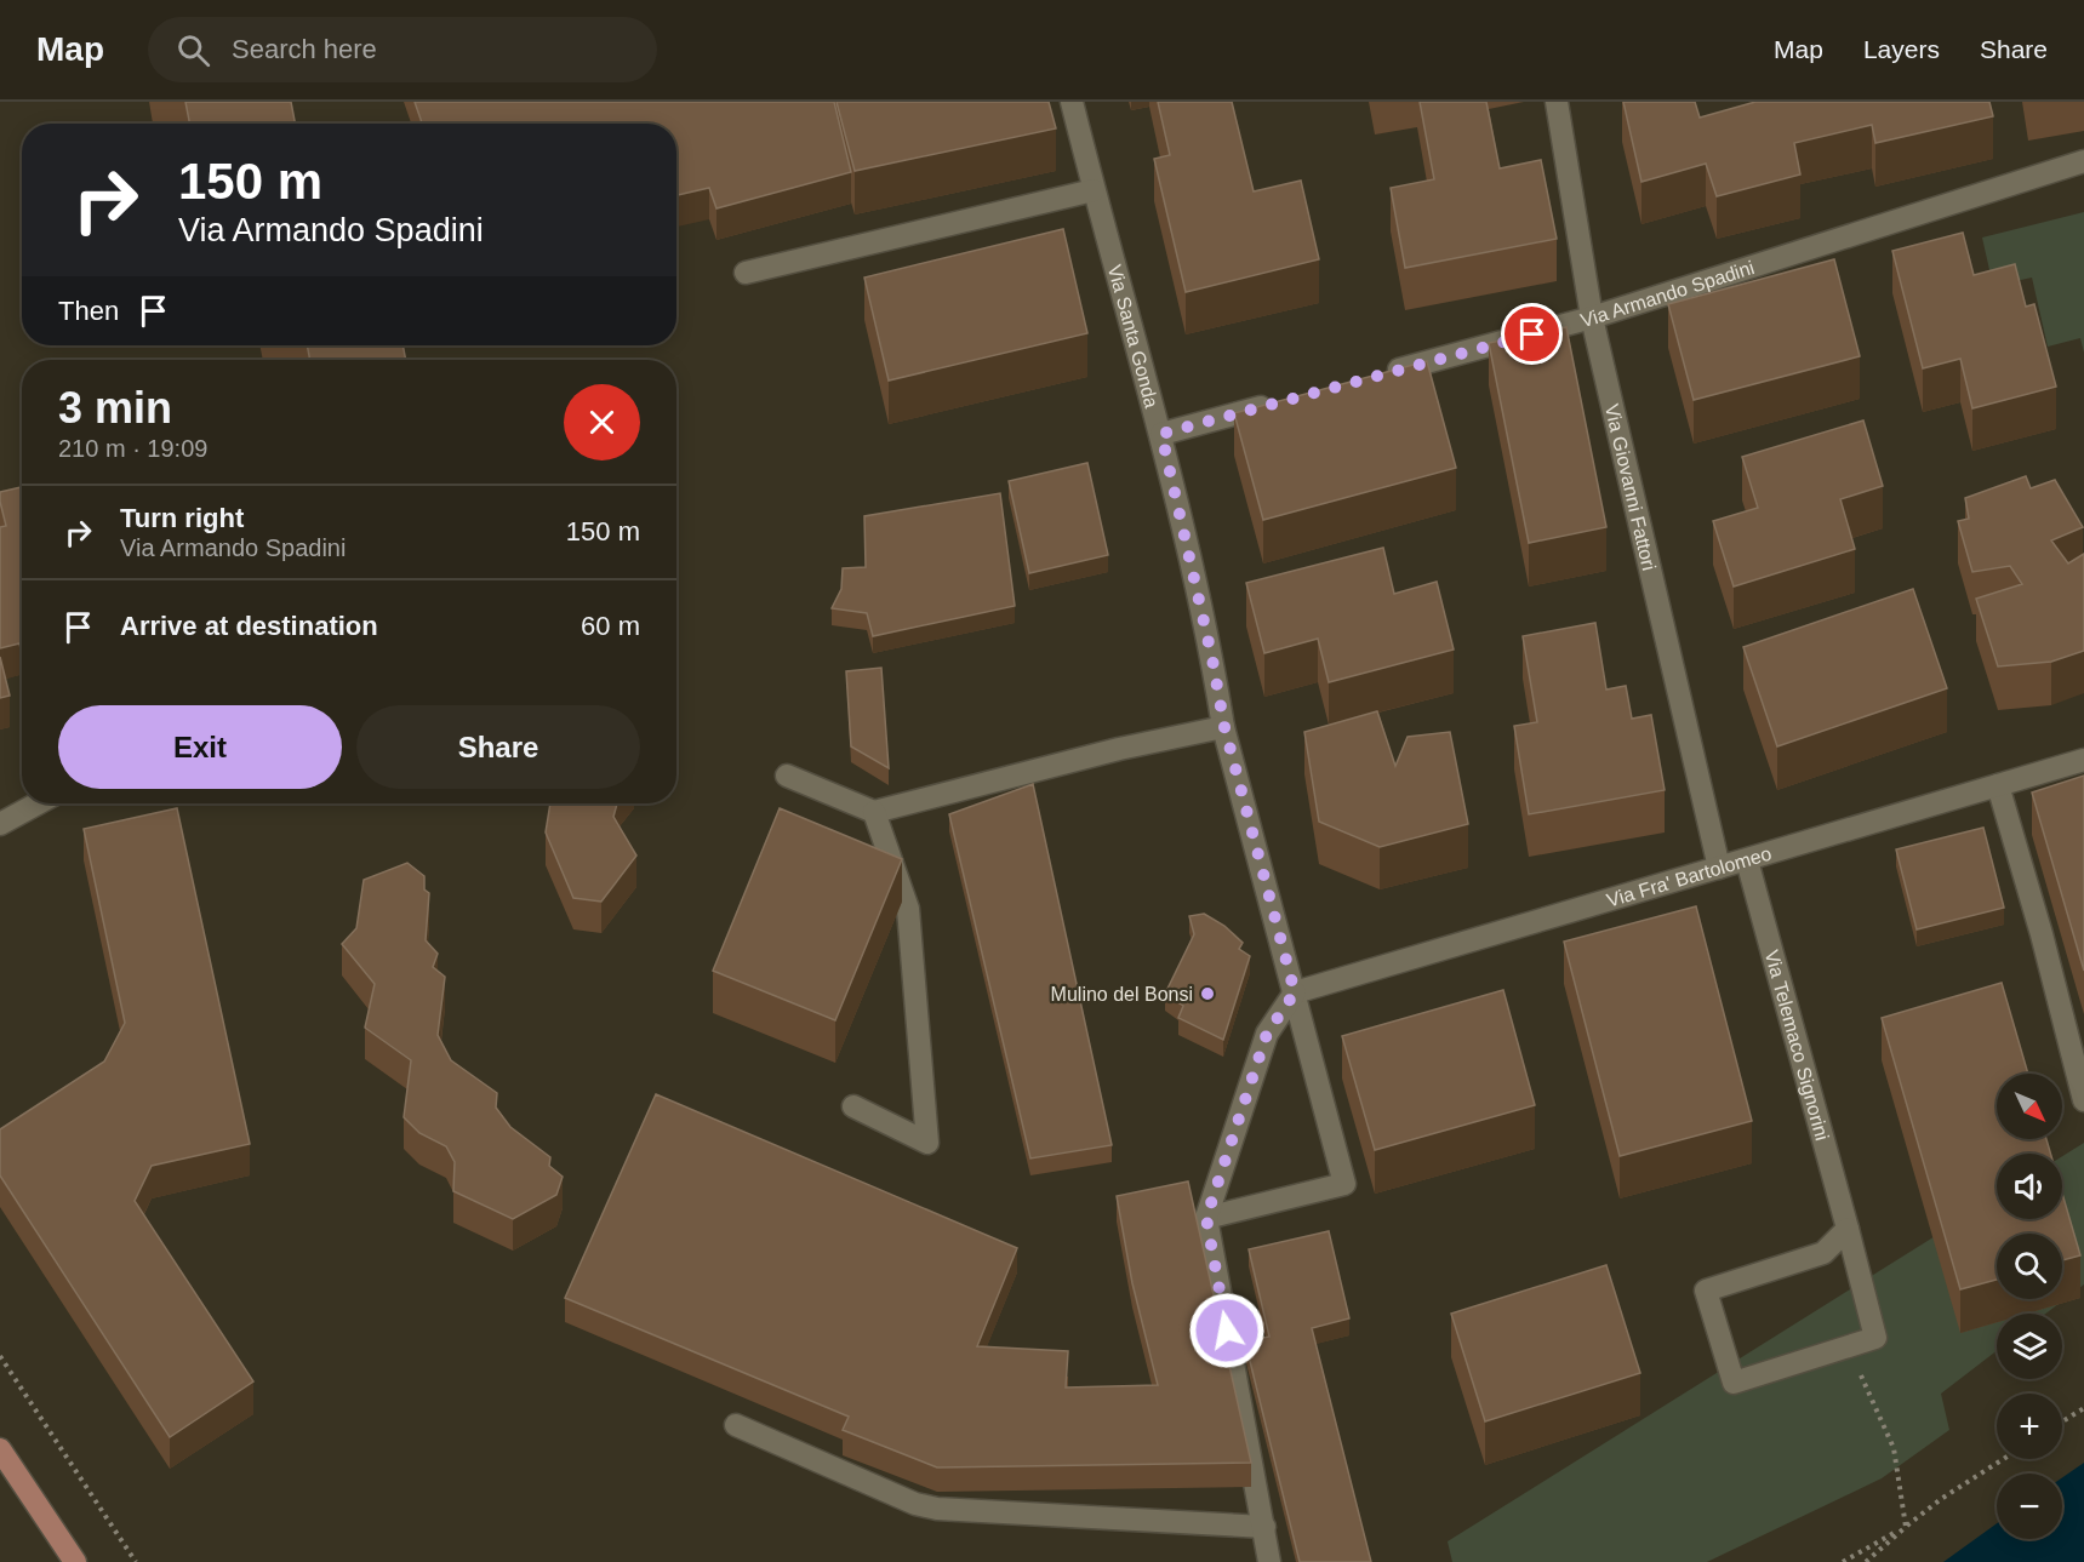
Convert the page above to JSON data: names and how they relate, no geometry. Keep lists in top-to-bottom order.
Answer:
{
  "streets": {
    "street": [
      "Via Armando Spadini",
      "Via Santa Gonda",
      "Via Giovanni Fattori",
      "Via Fra' Bartolomeo",
      "Via Telemaco Signorini"
    ]
  },
  "crossings": [
    ["Via Armando Spadini", "Via Giovanni Fattori"],
    ["Via Santa Gonda", "Via Fra' Bartolomeo"],
    ["Via Giovanni Fattori", "Via Fra' Bartolomeo"],
    ["Via Fra' Bartolomeo", "Via Telemaco Signorini"]
  ],
  "places": ["Mulino del Bonsi"],
  "north": "bottom right",
  "page": {
    "header": "Map",
    "search": "Search here",
    "nav": ["Map", "Layers", "Share"],
    "turn": ["150 m", "Via Armando Spadini"],
    "then": "Then",
    "heading": ["3 min", "210 m · 19:09"],
    "list": [
      {
        "name": "Turn right",
        "note": "Via Armando Spadini",
        "value": "150 m"
      },
      {
        "name": "Arrive at destination",
        "value": "60 m"
      }
    ],
    "buttons": ["Exit", "Share"],
    "map_buttons": ["+", "−"]
  }
}
